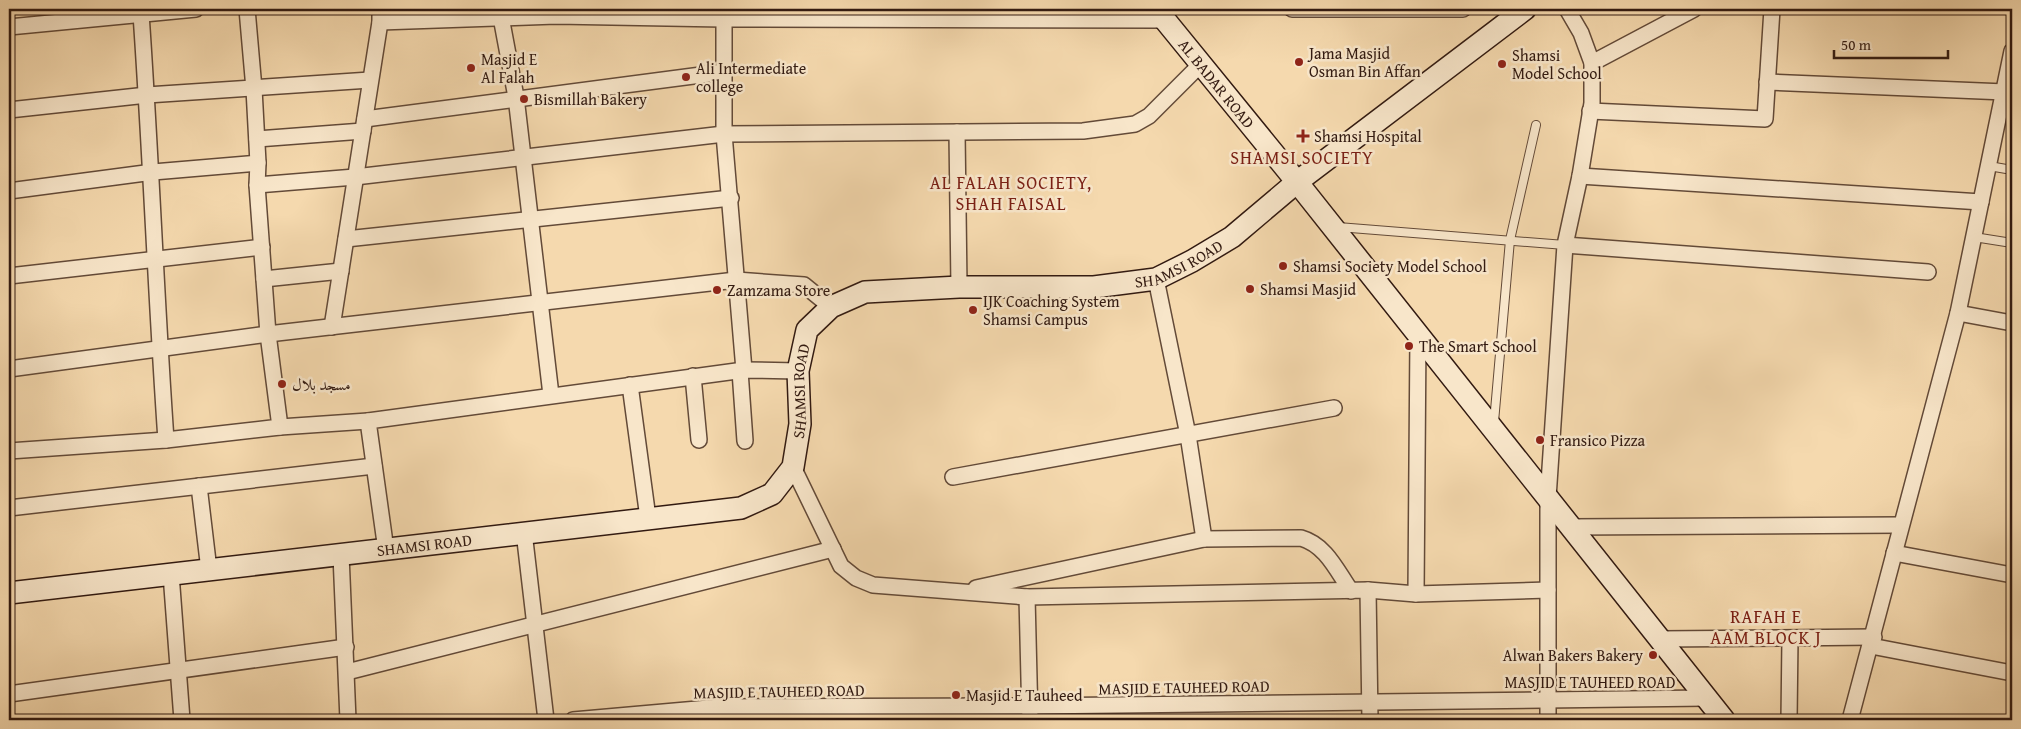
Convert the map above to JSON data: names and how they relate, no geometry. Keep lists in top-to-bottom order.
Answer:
{
  "streets": {
    "street": ["AL BADAR ROAD", "SHAMSI ROAD", "MASJID E TAUHEED ROAD"]
  },
  "crossings": [
    ["AL BADAR ROAD", "SHAMSI ROAD"],
    ["AL BADAR ROAD", "MASJID E TAUHEED ROAD"]
  ],
  "districts": ["SHAMSI SOCIETY", "AL FALAH SOCIETY, SHAH FAISAL", "RAFAH E AAM BLOCK J"],
  "places": {
    "other": [
      "Jama Masjid Osman Bin Affan",
      "Shamsi Model School",
      "Masjid E Al Falah",
      "Ali Intermediate college",
      "Bismillah Bakery",
      "Shamsi Society Model School",
      "Shamsi Masjid",
      "Zamzama Store",
      "IJK Coaching System Shamsi Campus",
      "The Smart School",
      "مسجد بلال",
      "Fransico Pizza",
      "Alwan Bakers Bakery",
      "Masjid E Tauheed"
    ],
    "health": ["Shamsi Hospital"]
  },
  "scale_bar": "50 m"
}
